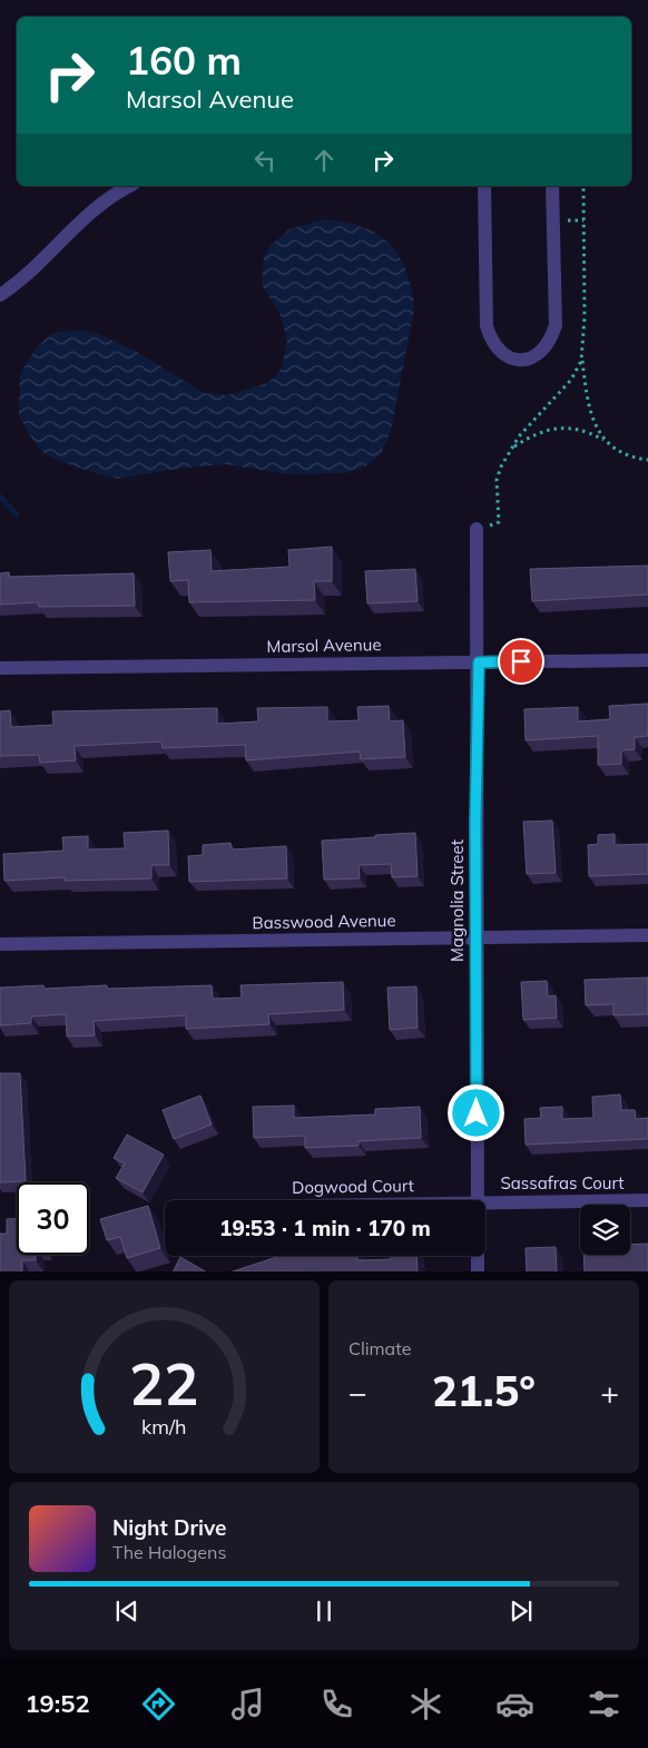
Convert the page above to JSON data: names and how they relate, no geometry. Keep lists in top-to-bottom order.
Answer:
{
  "streets": {
    "street": [
      "Marsol Avenue",
      "Magnolia Street",
      "Basswood Avenue",
      "Sassafras Court"
    ]
  },
  "crossings": [
    ["Marsol Avenue", "Magnolia Street"],
    ["Magnolia Street", "Basswood Avenue"]
  ],
  "page": {
    "turn": ["160 m", "Marsol Avenue"],
    "limit": "30",
    "trip": "19:53 · 1 min · 170 m",
    "tile": "Climate",
    "heat": ["−", "21.5°", "+"],
    "song": ["Night Drive", "The Halogens"],
    "tabs": "19:52",
    "gauge": ["22", "km/h"]
  }
}
